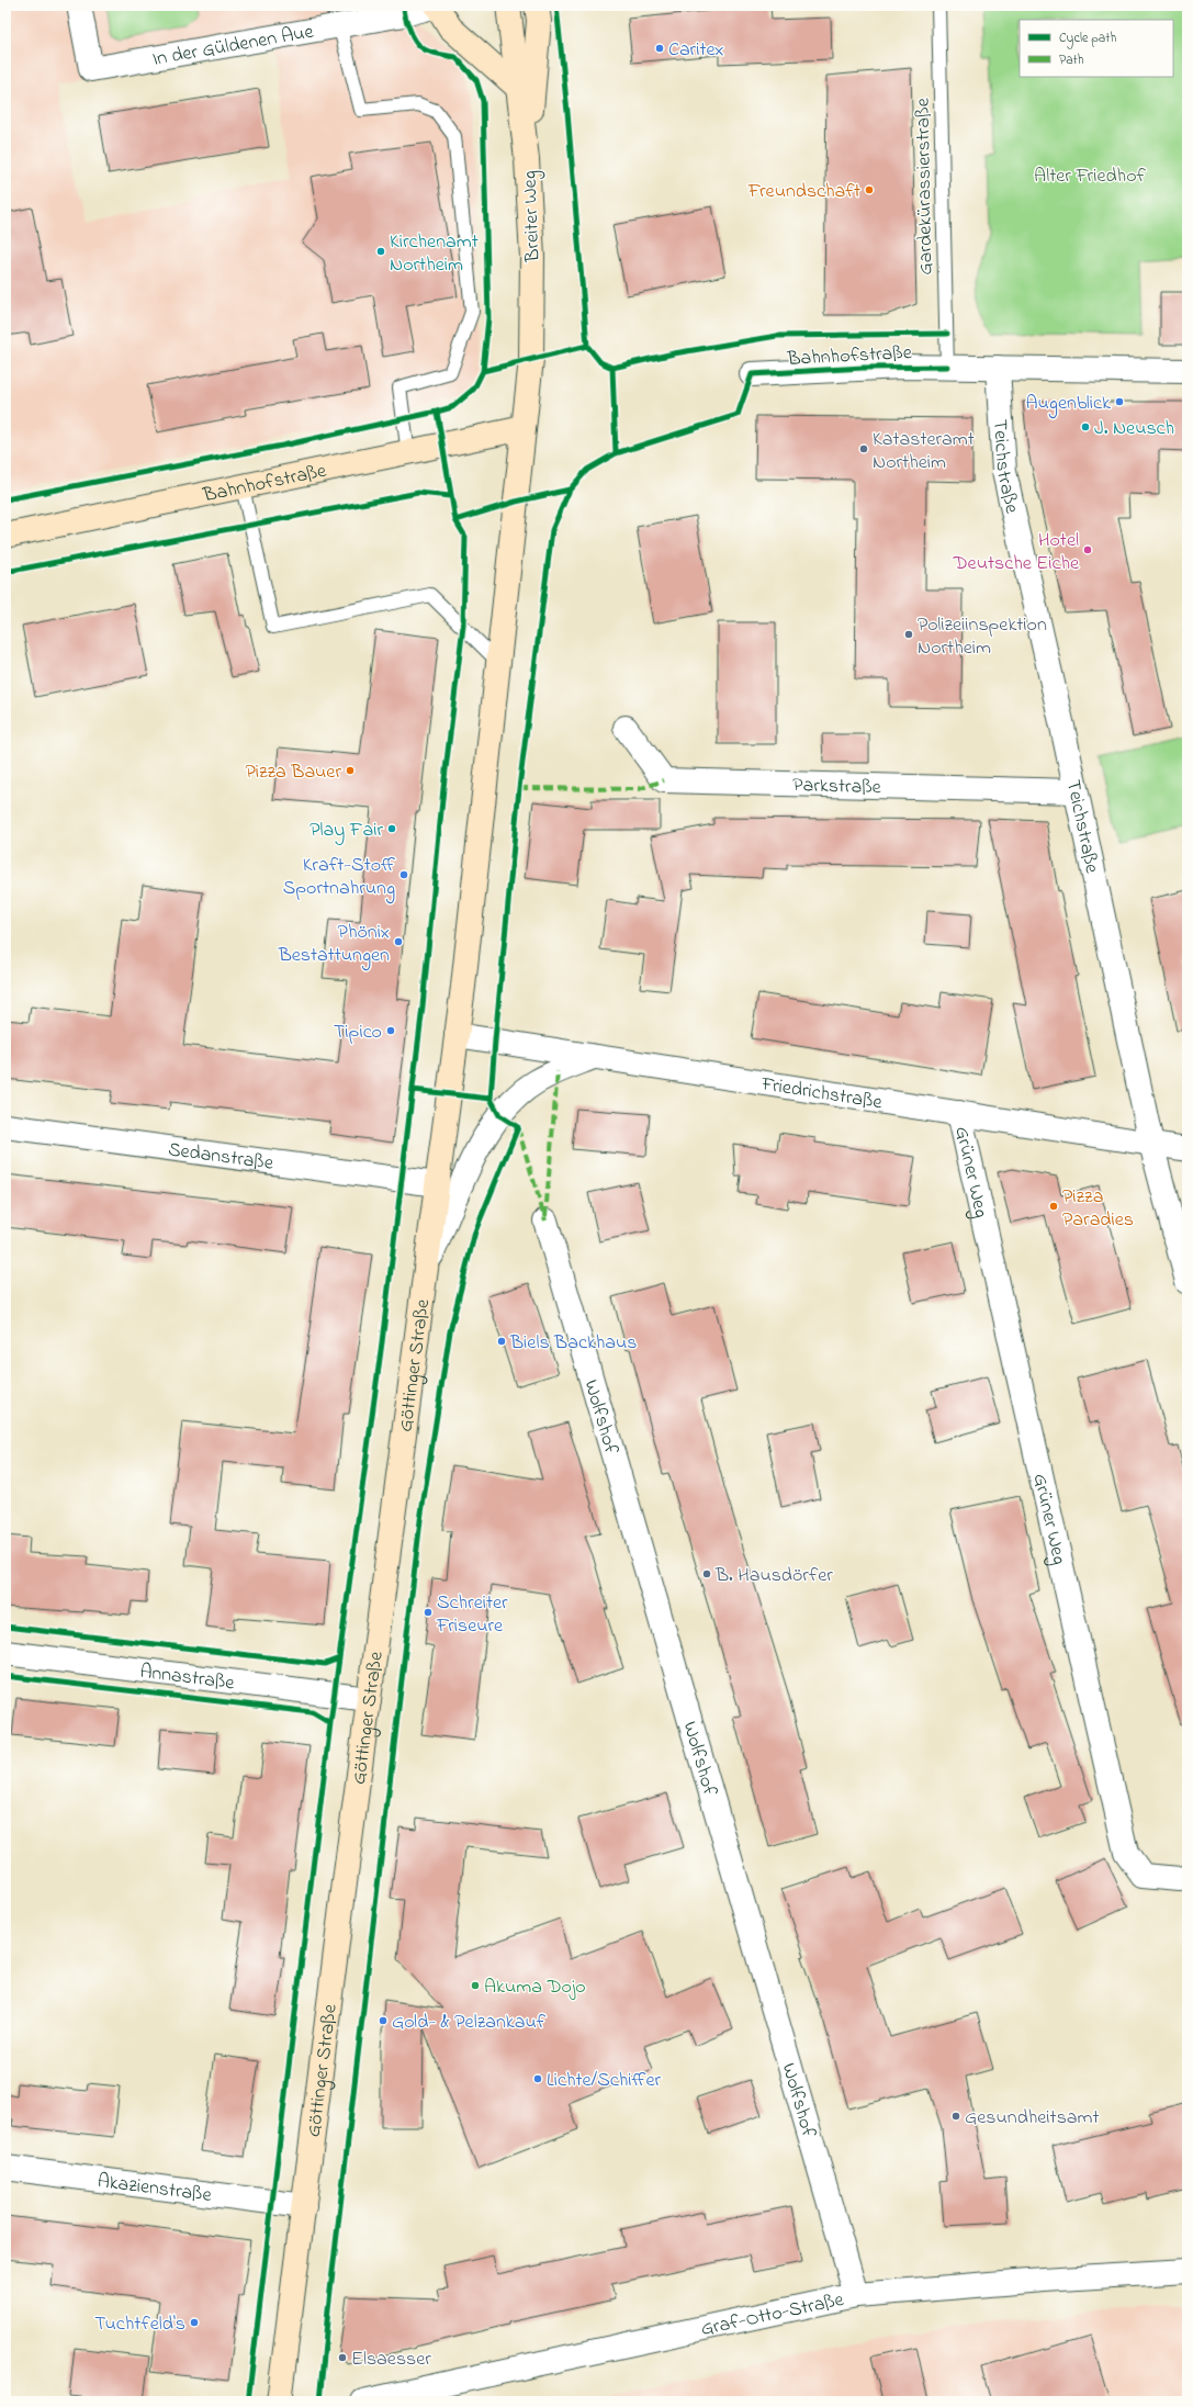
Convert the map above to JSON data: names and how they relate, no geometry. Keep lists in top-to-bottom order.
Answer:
{
  "streets": {
    "main road": ["Breiter Weg", "Bahnhofstraße", "Göttinger Straße"],
    "street": [
      "In der Güldenen Aue",
      "Teichstraße",
      "Parkstraße",
      "Friedrichstraße",
      "Sedanstraße",
      "Grüner Weg",
      "Wolfshof",
      "Annastraße",
      "Akazienstraße",
      "Graf-Otto-Straße"
    ],
    "lane": ["Gardekürassierstraße"]
  },
  "crossings": [
    ["Gardekürassierstraße", "Bahnhofstraße"],
    ["Breiter Weg", "Bahnhofstraße"],
    ["Breiter Weg", "Göttinger Straße"],
    ["Bahnhofstraße", "Teichstraße"],
    ["Teichstraße", "Parkstraße"],
    ["Teichstraße", "Friedrichstraße"],
    ["Friedrichstraße", "Grüner Weg"],
    ["Friedrichstraße", "Göttinger Straße"],
    ["Sedanstraße", "Göttinger Straße"],
    ["Göttinger Straße", "Annastraße"],
    ["Göttinger Straße", "Akazienstraße"],
    ["Wolfshof", "Graf-Otto-Straße"]
  ],
  "parks": ["Alter Friedhof"],
  "places": [
    "Caritex",
    "Freundschaft",
    "Kirchenamt Northeim",
    "Augenblick",
    "J. Neusch",
    "Katasteramt Northeim",
    "Hotel Deutsche Eiche",
    "Polizeiinspektion Northeim",
    "Pizza Bauer",
    "Play Fair",
    "Kraft-Stoff Sportnahrung",
    "Phönix Bestattungen",
    "Tipico",
    "Pizza Paradies",
    "Biels Backhaus",
    "B. Hausdörfer",
    "Schreiter Friseure",
    "Akuma Dojo",
    "Gold- & Pelzankauf",
    "Lichte/Schiffer",
    "Gesundheitsamt",
    "Tuchtfeld's",
    "Elsaesser"
  ],
  "legend": ["Cycle path", "Path"]
}
